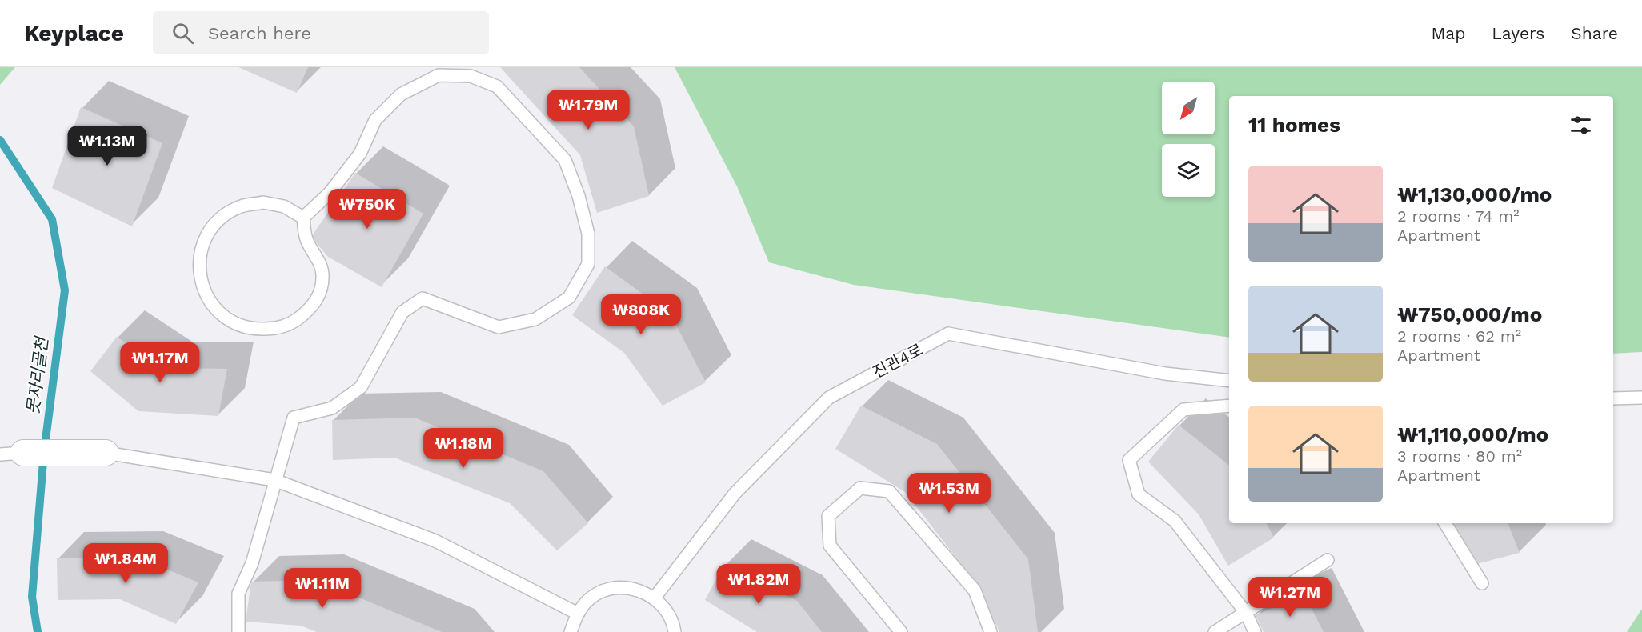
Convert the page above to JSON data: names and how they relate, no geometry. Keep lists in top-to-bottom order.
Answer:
{
  "streets": {
    "lane": ["진관4로"]
  },
  "water": ["못자리골천"],
  "north": "bottom left",
  "page": {
    "header": "Keyplace",
    "search": "Search here",
    "nav": ["Map", "Layers", "Share"],
    "price": [
      "₩1.79M",
      "₩1.13M",
      "₩750K",
      "₩808K",
      "₩1.17M",
      "₩1.18M",
      "₩1.53M",
      "₩1.84M",
      "₩1.82M",
      "₩1.11M",
      "₩1.27M"
    ],
    "heading": "11 homes",
    "list": [
      {
        "name": "₩1,130,000/mo",
        "note": "2 rooms · 74 m² · Apartment"
      },
      {
        "name": "₩750,000/mo",
        "note": "2 rooms · 62 m² · Apartment"
      },
      {
        "name": "₩1,110,000/mo",
        "note": "3 rooms · 80 m² · Apartment"
      }
    ]
  }
}
